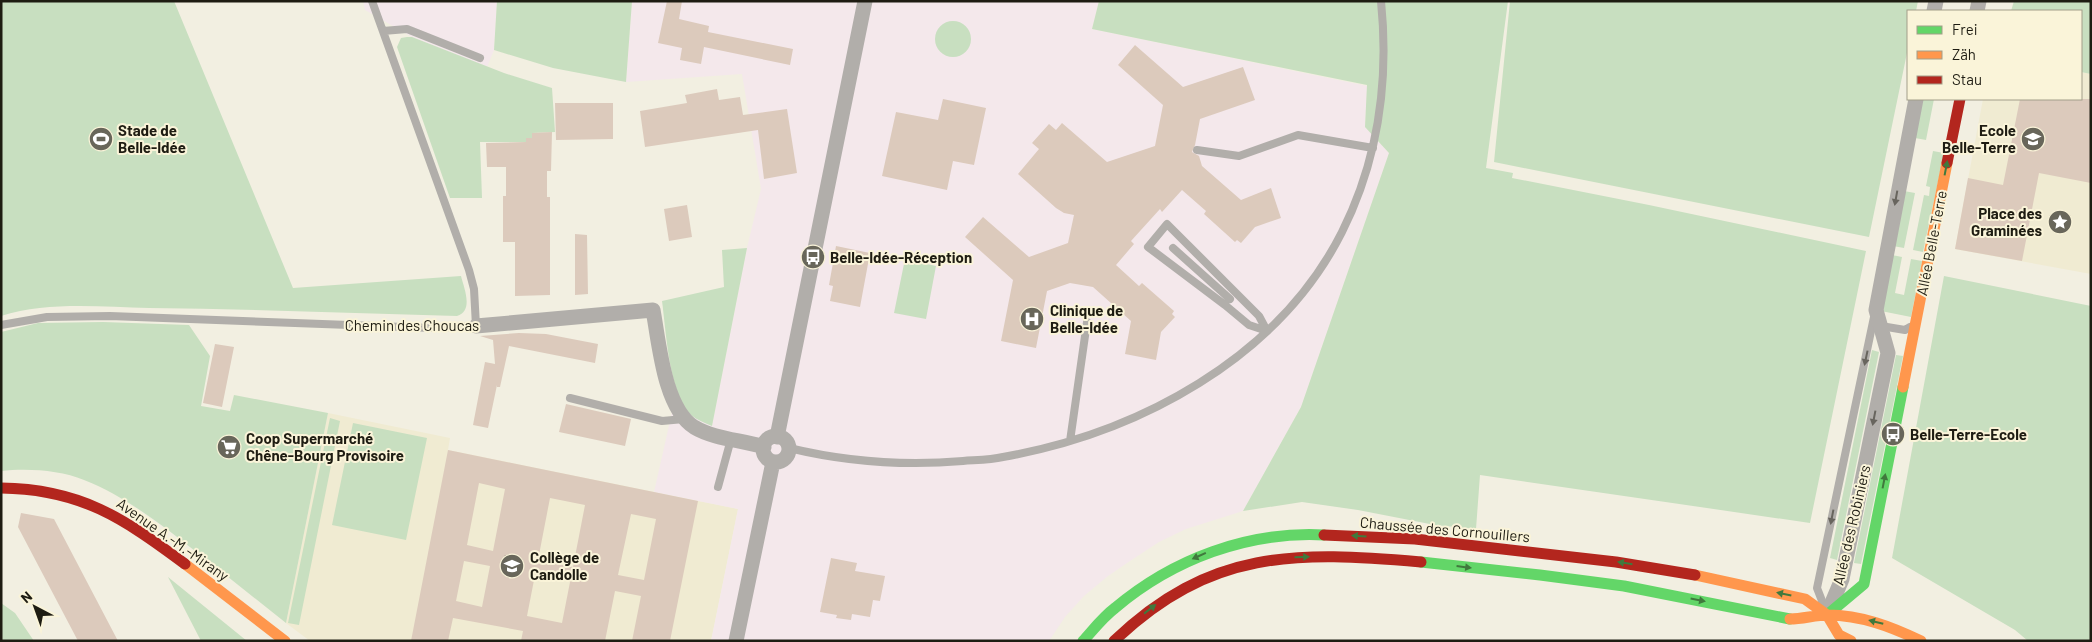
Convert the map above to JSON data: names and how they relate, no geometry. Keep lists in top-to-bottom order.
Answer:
{
  "streets": {
    "street": [
      "Allée Belle-Terre",
      "Chemin des Choucas",
      "Allée des Robiniers",
      "Chaussée des Cornouillers",
      "Avenue A.-M.-Mirany"
    ]
  },
  "crossings": [
    ["Allée Belle-Terre", "Allée des Robiniers"],
    ["Allée des Robiniers", "Chaussée des Cornouillers"]
  ],
  "places": {
    "sports": ["Stade de Belle-Idée"],
    "school or university": ["Ecole Belle-Terre", "Collège de Candolle"],
    "place": ["Place des Graminées"],
    "bus stop": ["Belle-Idée-Réception", "Belle-Terre-Ecole"],
    "hospital": ["Clinique de Belle-Idée"],
    "supermarket": ["Coop Supermarché Chêne-Bourg Provisoire"]
  },
  "legend": ["Frei", "Zäh", "Stau"],
  "north": "top left"
}
